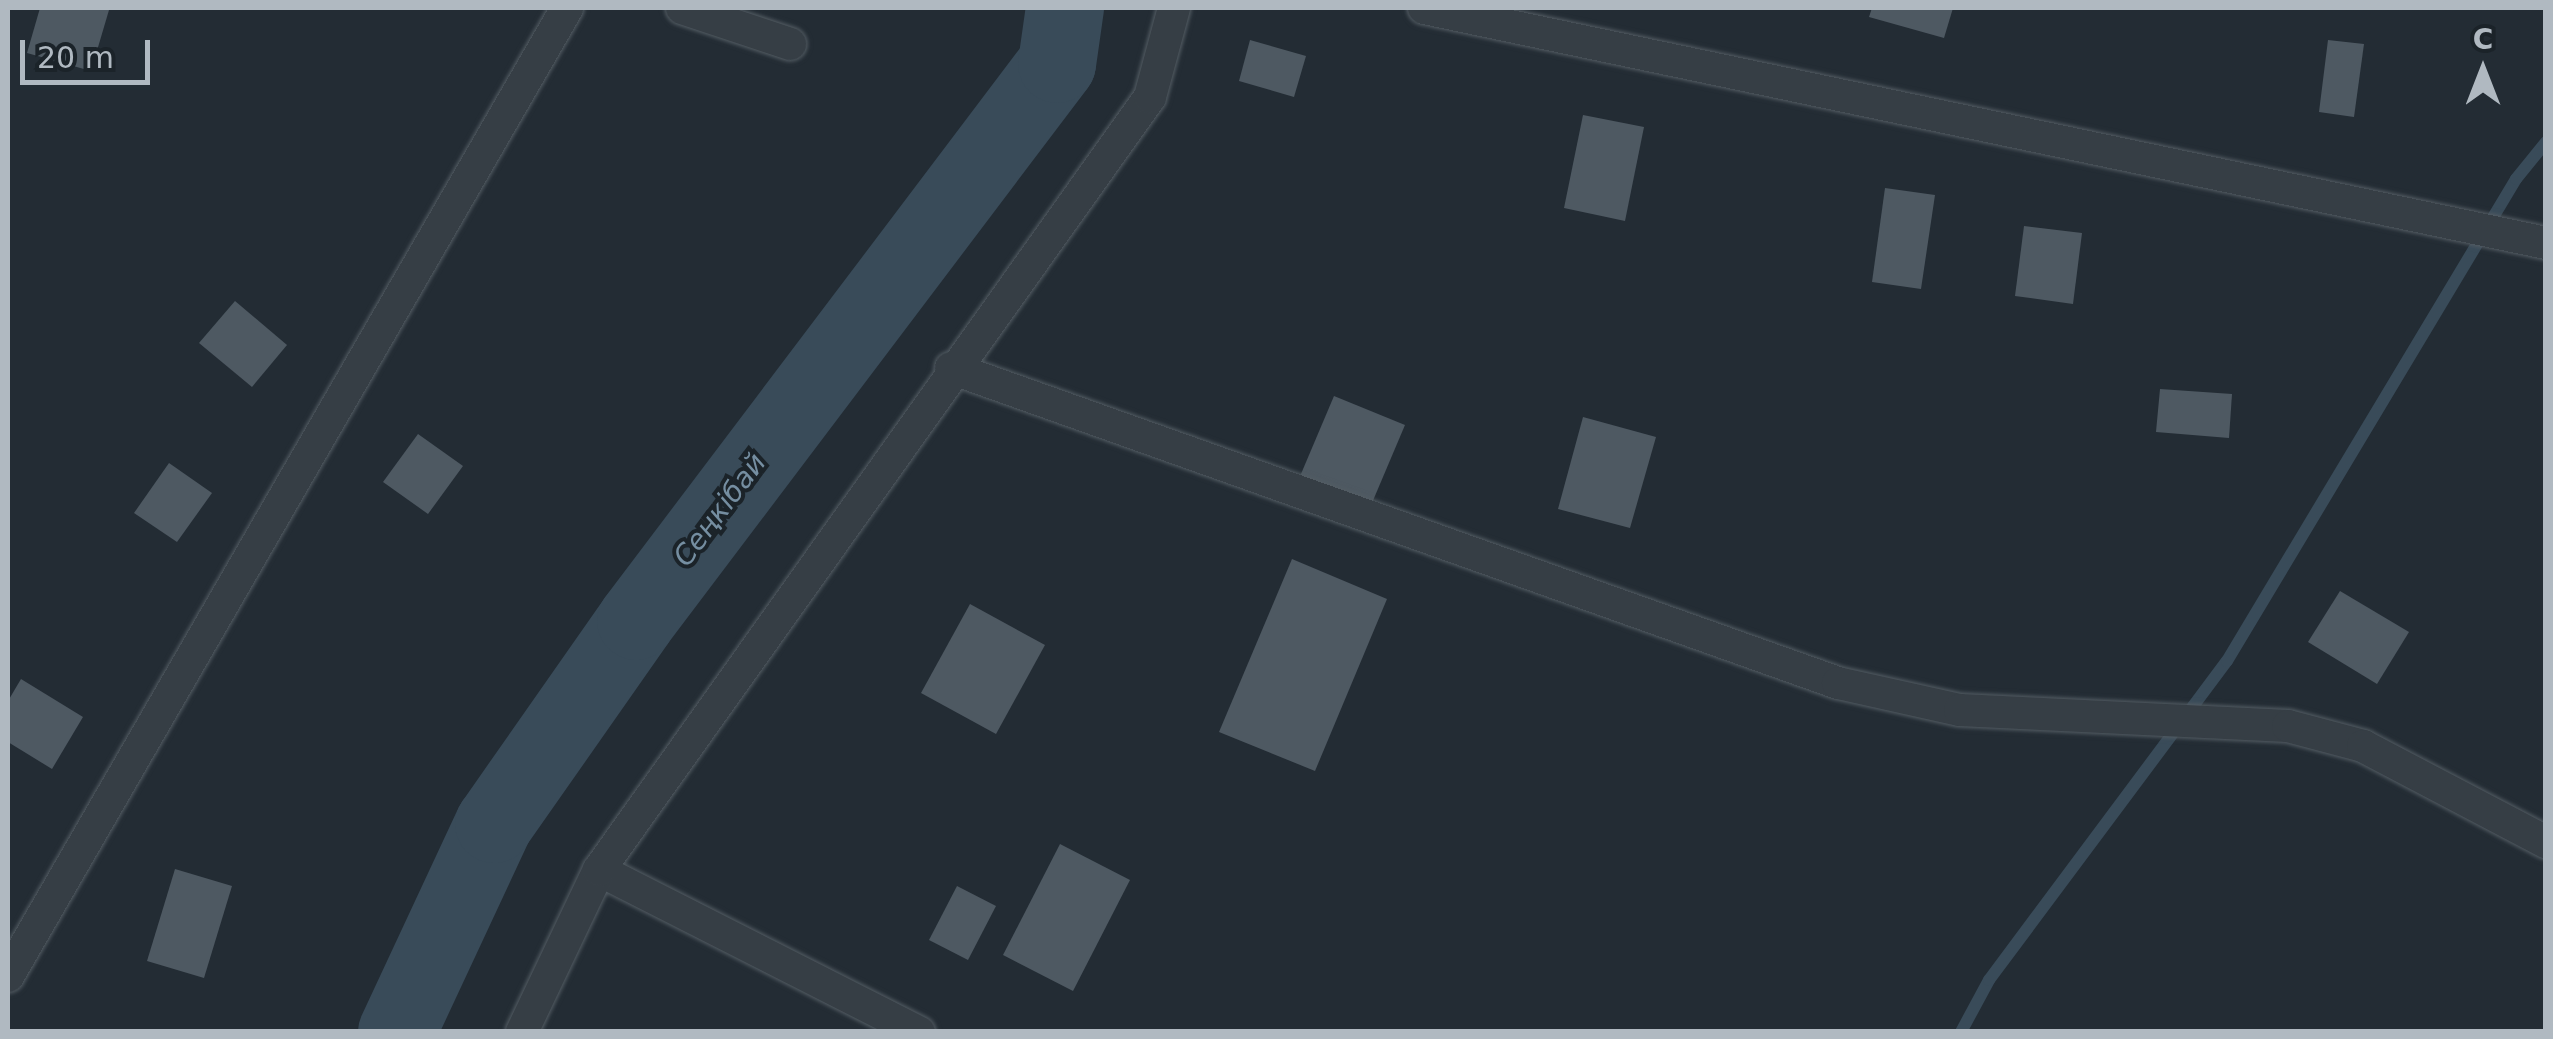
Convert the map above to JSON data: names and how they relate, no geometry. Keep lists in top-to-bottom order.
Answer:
{
  "water": ["Сеңкібай"],
  "scale_bar": "20 m",
  "north": "top"
}
